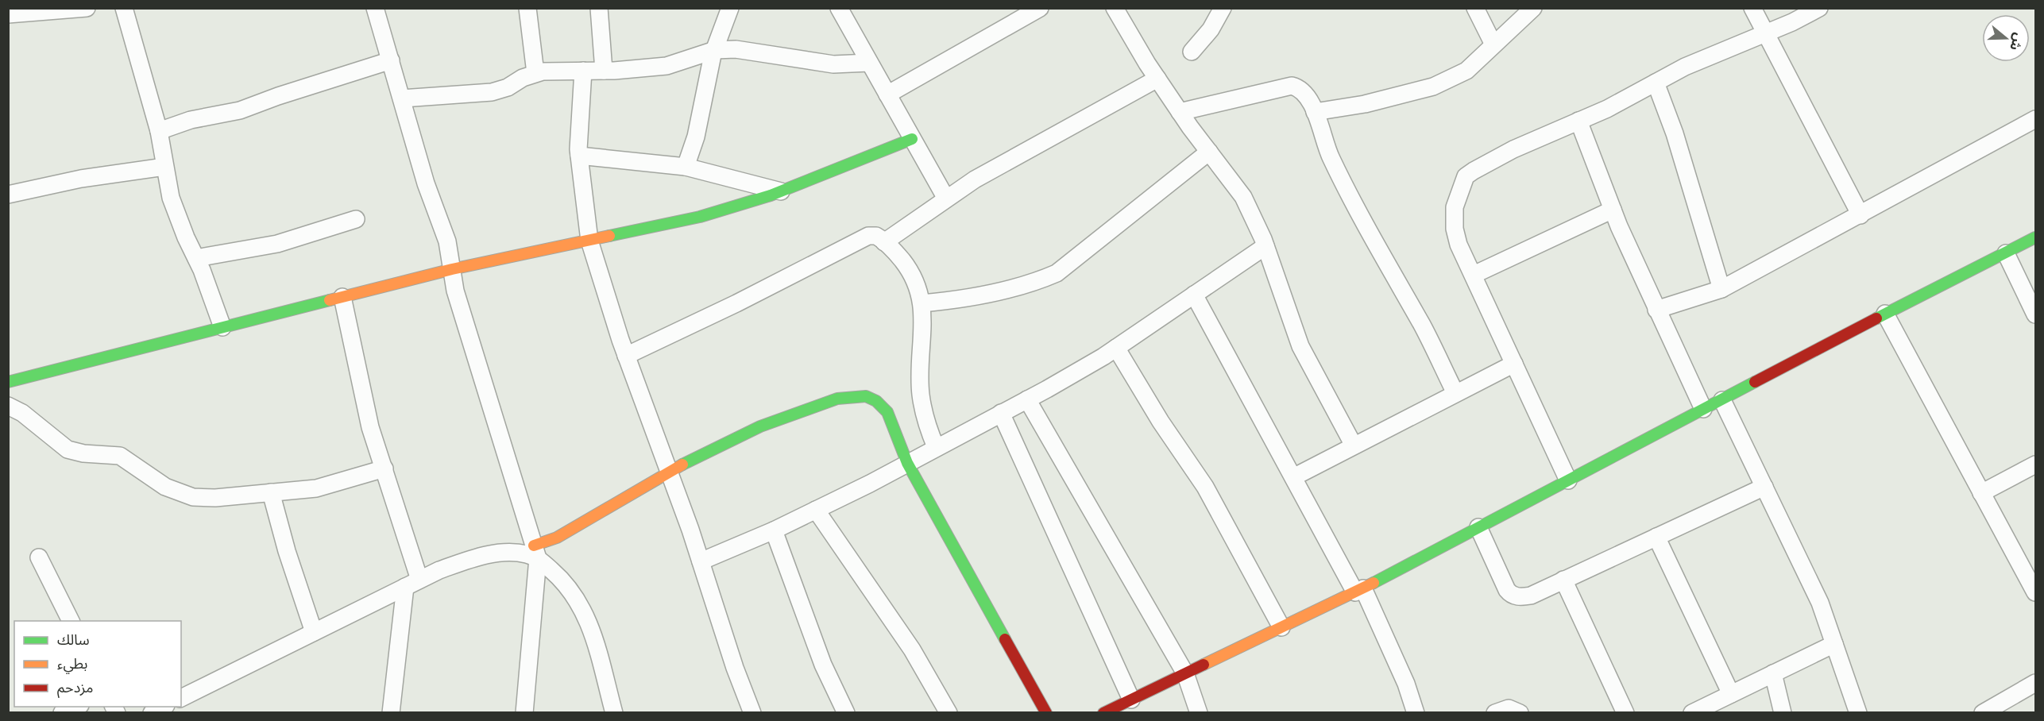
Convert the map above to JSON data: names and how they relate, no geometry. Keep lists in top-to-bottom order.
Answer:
{
  "legend": ["سالك", "بطيء", "مزدحم"],
  "north": "right"
}
